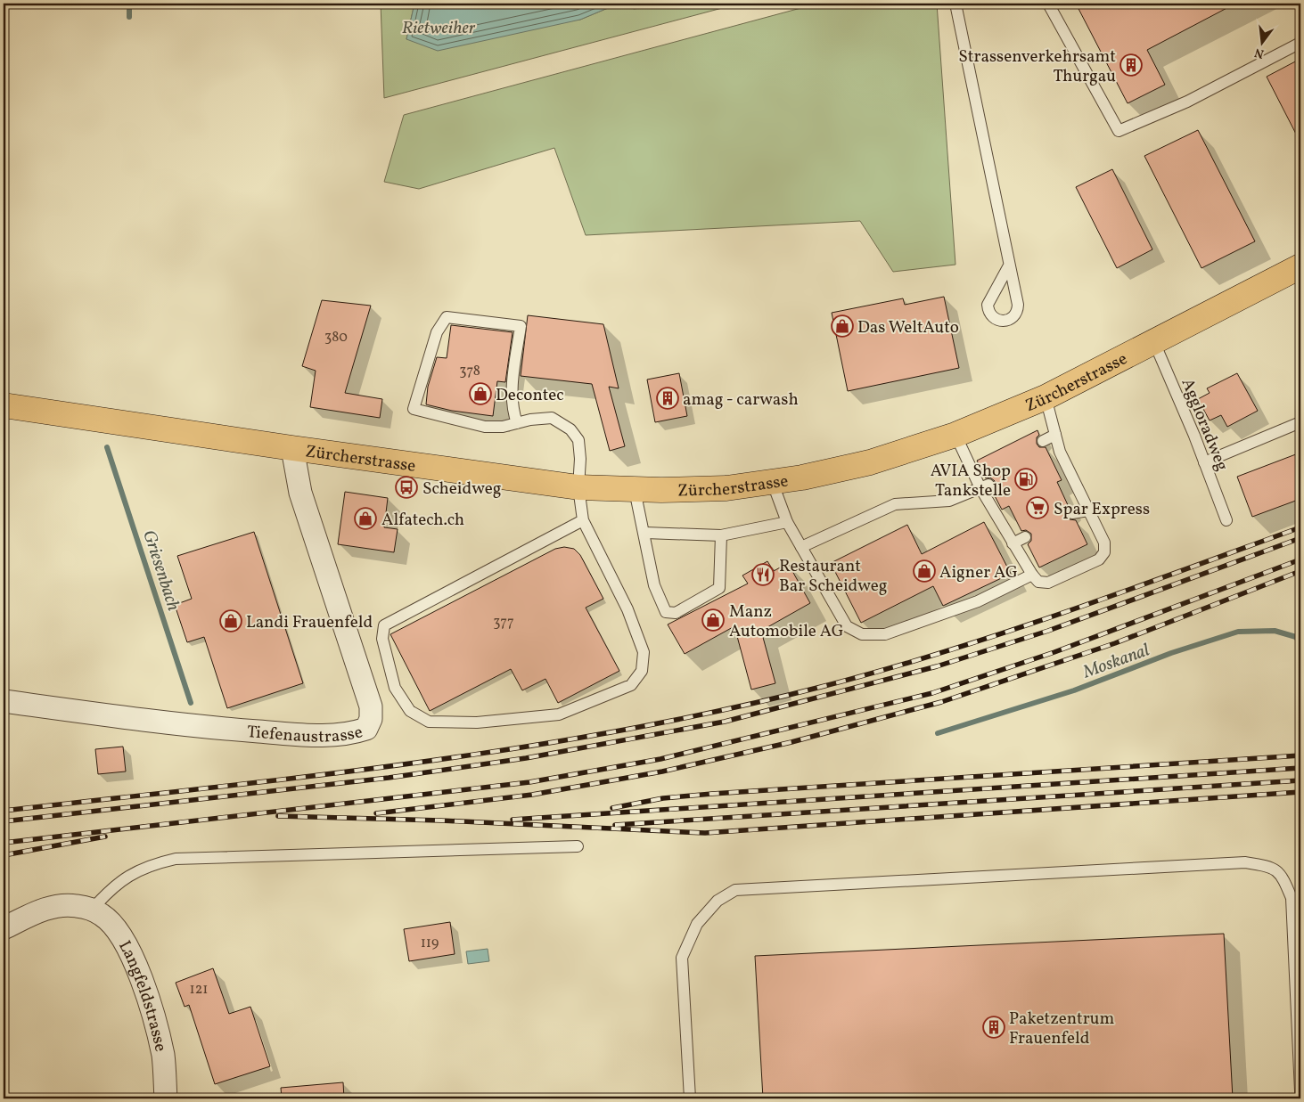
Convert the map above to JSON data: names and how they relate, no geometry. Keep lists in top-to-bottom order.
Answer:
{
  "streets": {
    "main road": ["Zürcherstrasse"],
    "street": ["Tiefenaustrasse", "Langfeldstrasse"],
    "lane": ["Aggloradweg"]
  },
  "crossings": [
    ["Zürcherstrasse", "Aggloradweg"],
    ["Zürcherstrasse", "Tiefenaustrasse"]
  ],
  "water": ["Rietweiher", "Griesenbach", "Moskanal"],
  "places": {
    "building": ["Strassenverkehrsamt Thurgau", "amag - carwash", "Paketzentrum Frauenfeld"],
    "shop": [
      "Das WeltAuto",
      "Decontec",
      "Alfatech.ch",
      "Aigner AG",
      "Manz Automobile AG",
      "Landi Frauenfeld"
    ],
    "fuel station": ["AVIA Shop Tankstelle"],
    "bus stop": ["Scheidweg"],
    "supermarket": ["Spar Express"],
    "restaurant": ["Restaurant Bar Scheidweg"]
  },
  "house_numbers": [
    "380",
    "378",
    "377",
    "119",
    "121"
  ],
  "north": "bottom"
}
